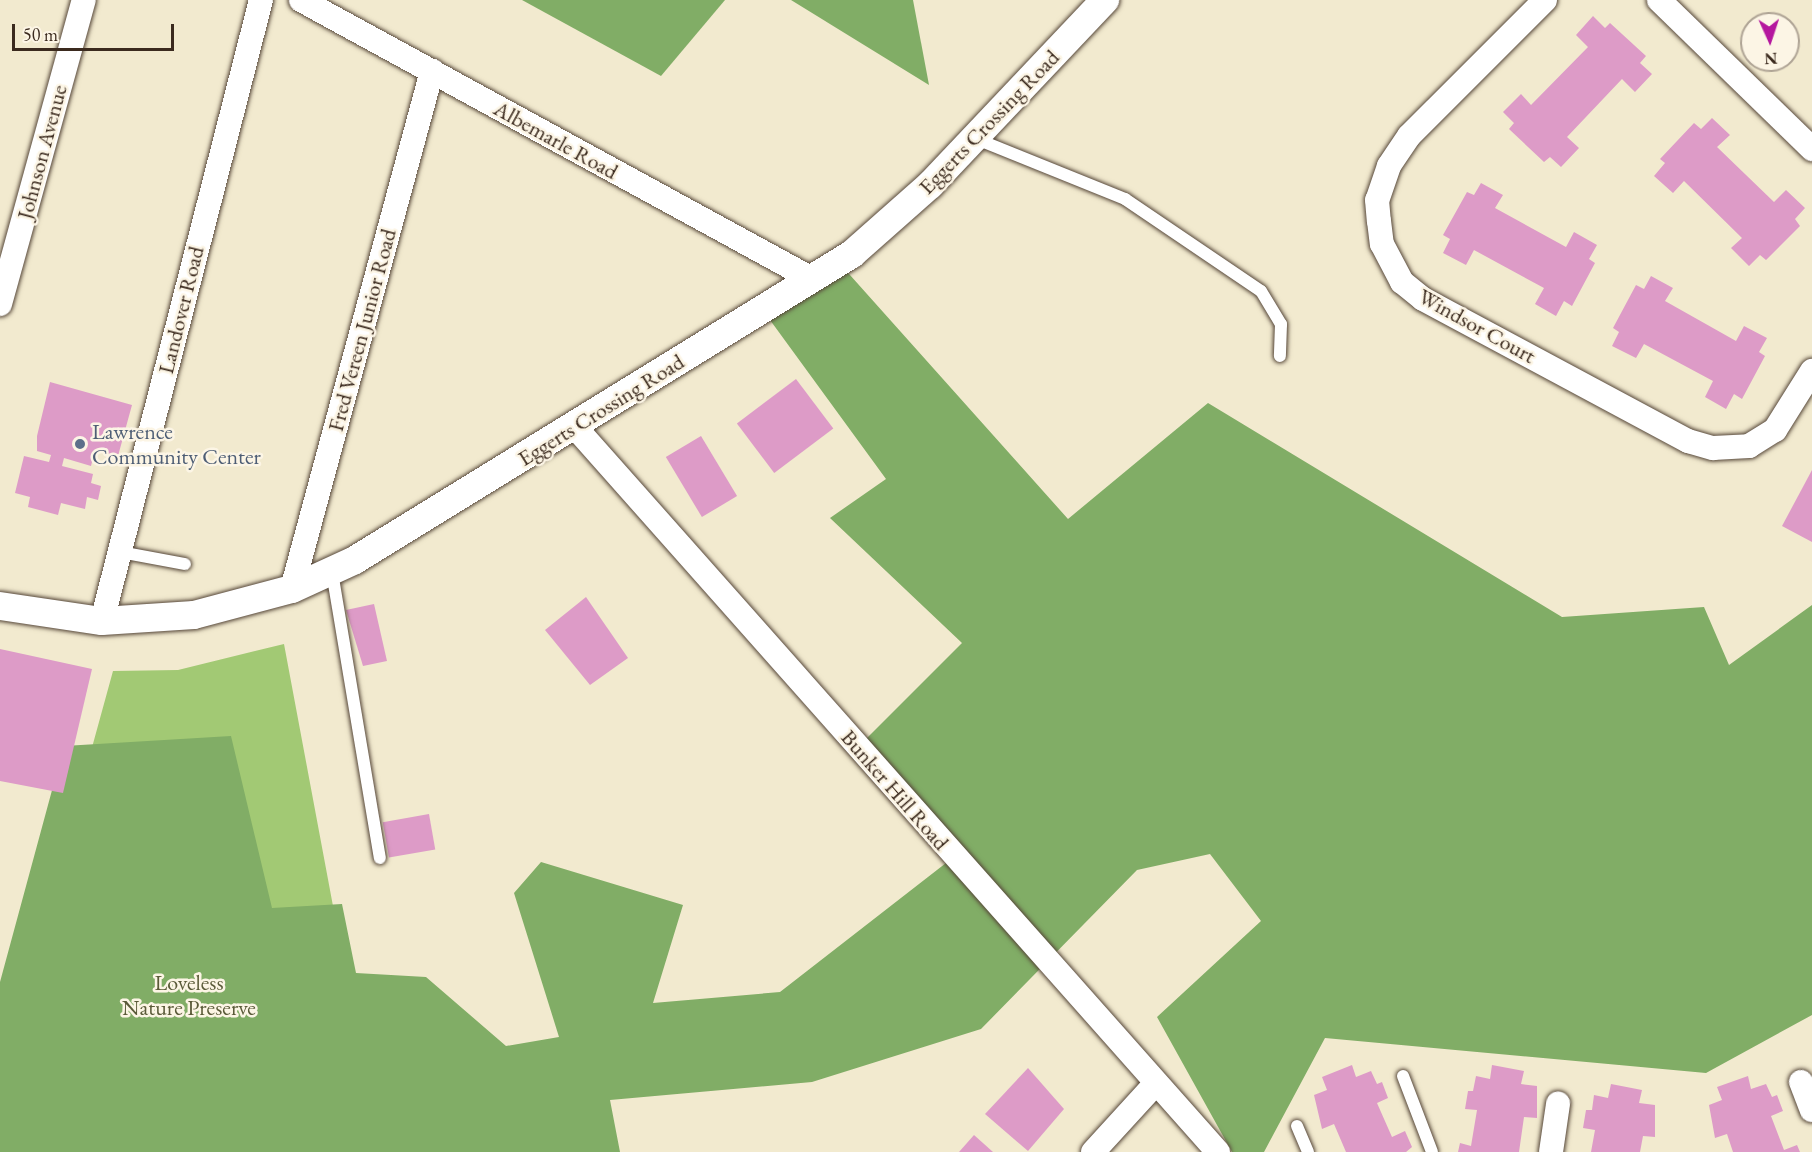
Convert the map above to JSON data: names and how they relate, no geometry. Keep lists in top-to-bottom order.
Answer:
{
  "streets": {
    "street": [
      "Eggerts Crossing Road",
      "Albemarle Road",
      "Johnson Avenue",
      "Landover Road",
      "Windsor Court",
      "Fred Vereen Junior Road",
      "Bunker Hill Road"
    ]
  },
  "crossings": [
    ["Eggerts Crossing Road", "Albemarle Road"],
    ["Eggerts Crossing Road", "Landover Road"],
    ["Eggerts Crossing Road", "Fred Vereen Junior Road"],
    ["Eggerts Crossing Road", "Bunker Hill Road"],
    ["Albemarle Road", "Fred Vereen Junior Road"]
  ],
  "parks": ["Loveless Nature Preserve"],
  "places": ["Lawrence Community Center"],
  "scale_bar": "50 m",
  "north": "bottom"
}
